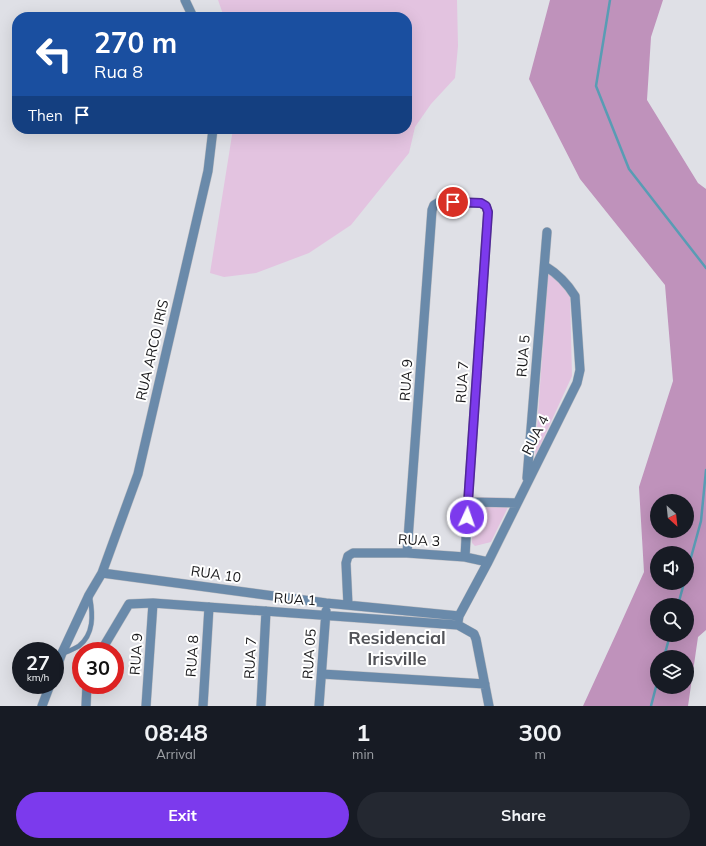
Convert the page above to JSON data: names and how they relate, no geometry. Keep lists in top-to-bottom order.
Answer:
{
  "streets": {
    "street": [
      "RUA ARCO IRIS",
      "RUA 5",
      "RUA 9",
      "RUA 7",
      "RUA 4",
      "RUA 3",
      "RUA 10",
      "RUA 1",
      "RUA 05",
      "RUA 8"
    ]
  },
  "crossings": [
    ["RUA ARCO IRIS", "RUA 10"],
    ["RUA 5", "RUA 4"],
    ["RUA 9", "RUA 7"],
    ["RUA 9", "RUA 3"],
    ["RUA 9", "RUA 1"],
    ["RUA 7", "RUA 3"],
    ["RUA 7", "RUA 1"],
    ["RUA 4", "RUA 3"],
    ["RUA 4", "RUA 1"],
    ["RUA 3", "RUA 1"],
    ["RUA 10", "RUA 1"],
    ["RUA 10", "RUA 05"],
    ["RUA 1", "RUA 05"],
    ["RUA 1", "RUA 8"]
  ],
  "districts": ["Residencial Irisville"],
  "north": "bottom right",
  "page": {
    "turn": ["270 m", "Rua 8"],
    "then": "Then",
    "speed": "27 km/h",
    "limit": "30",
    "eta": [
      "08:48",
      "Arrival",
      "1",
      "min",
      "300",
      "m"
    ],
    "buttons": ["Exit", "Share"]
  }
}
